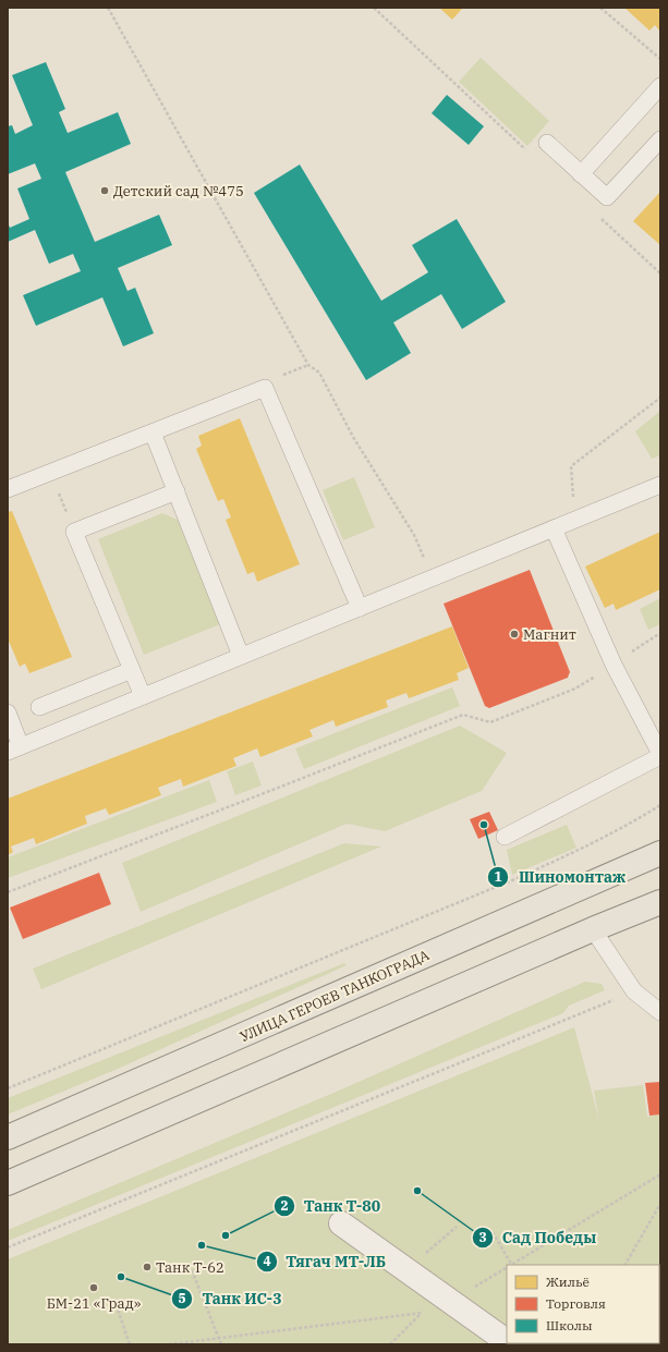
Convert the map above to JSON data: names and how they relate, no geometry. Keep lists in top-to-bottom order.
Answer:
{
  "streets": {
    "main road": ["УЛИЦА ГЕРОЕВ ТАНКОГРАДА"]
  },
  "places": [
    "Детский сад №475",
    "Магнит",
    "Шиномонтаж",
    "Сад Победы",
    "Танк Т-80",
    "Тягач МТ-ЛБ",
    "Танк Т-62",
    "Танк ИС-3",
    "БМ-21 «Град»"
  ],
  "legend": ["Жильё", "Торговля", "Школы"]
}
